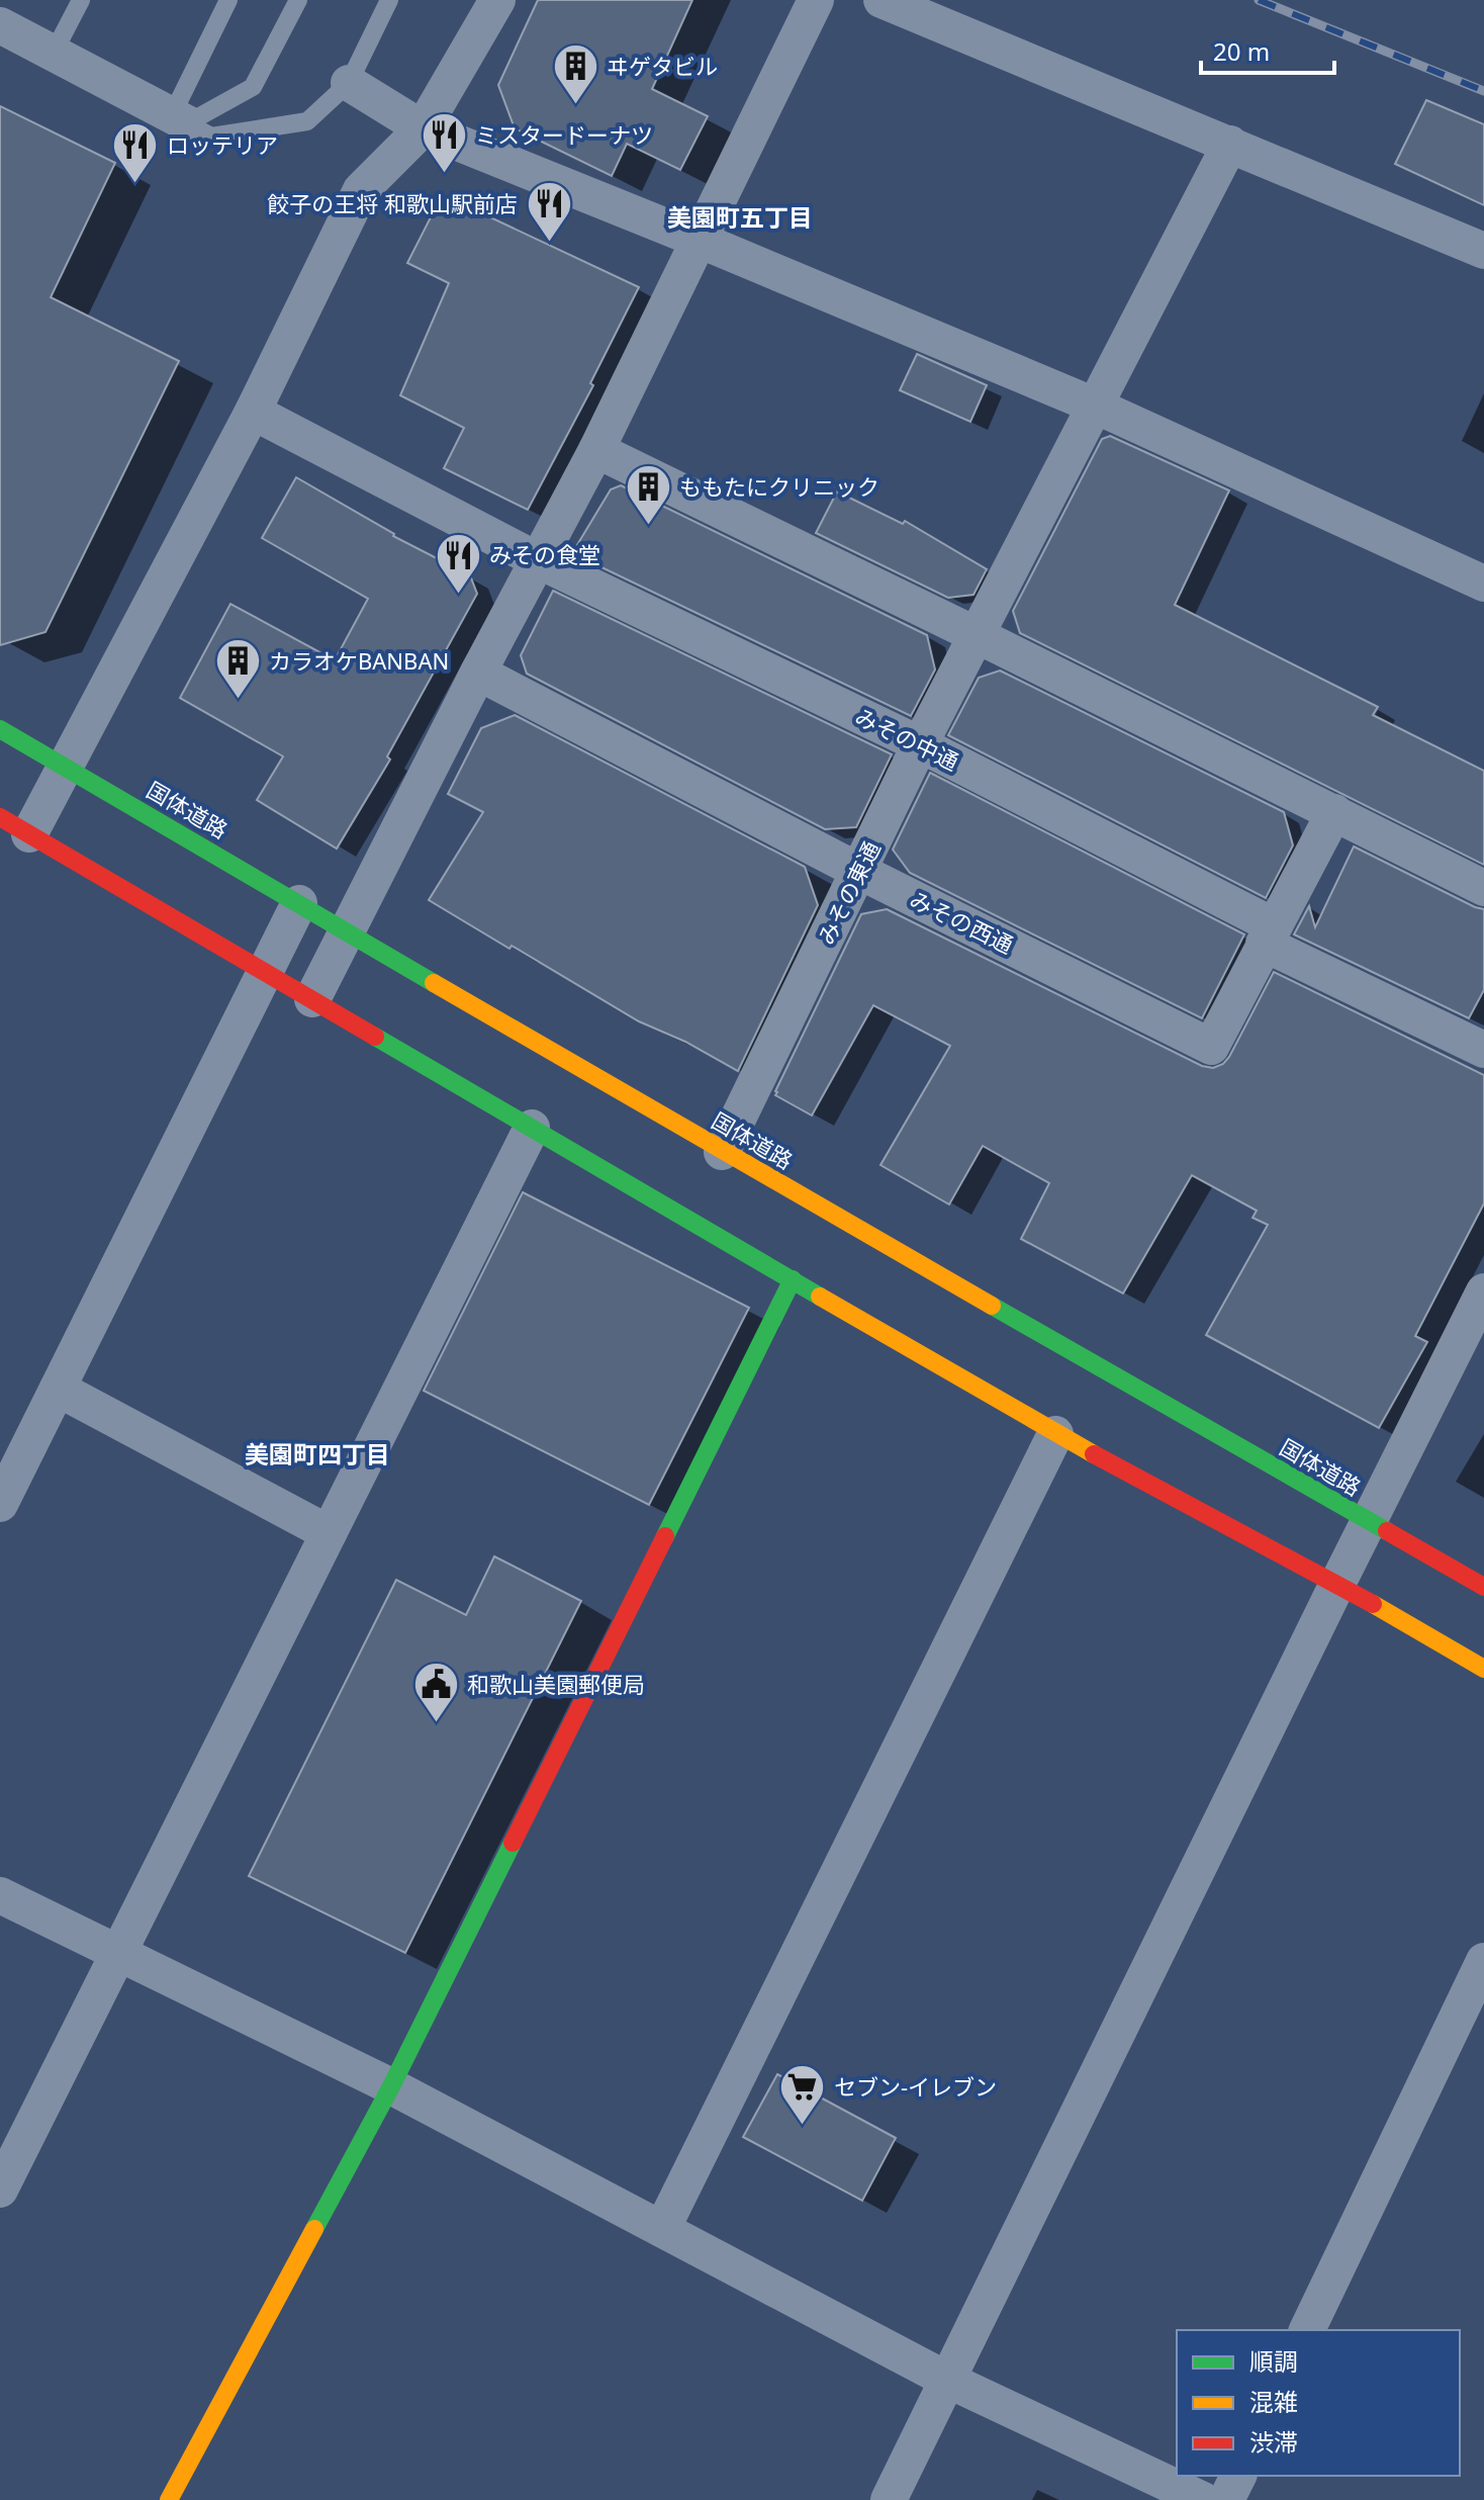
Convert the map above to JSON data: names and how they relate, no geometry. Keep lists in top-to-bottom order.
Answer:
{
  "streets": {
    "street": [
      "みその中通",
      "国体道路",
      "みその東通",
      "みその西通"
    ]
  },
  "crossings": [
    ["みその中通", "みその東通"],
    ["みその中通", "みその西通"],
    ["国体道路", "みその東通"],
    ["みその東通", "みその西通"]
  ],
  "districts": ["美園町五丁目", "美園町四丁目"],
  "places": {
    "building": ["ヰゲタビル", "ももたにクリニック", "カラオケBANBAN"],
    "restaurant": [
      "ミスタードーナツ",
      "ロッテリア",
      "餃子の王将 和歌山駅前店",
      "みその食堂"
    ],
    "public building": ["和歌山美園郵便局"],
    "supermarket": ["セブン-イレブン"]
  },
  "legend": ["順調", "混雑", "渋滞"],
  "scale_bar": "20 m"
}
